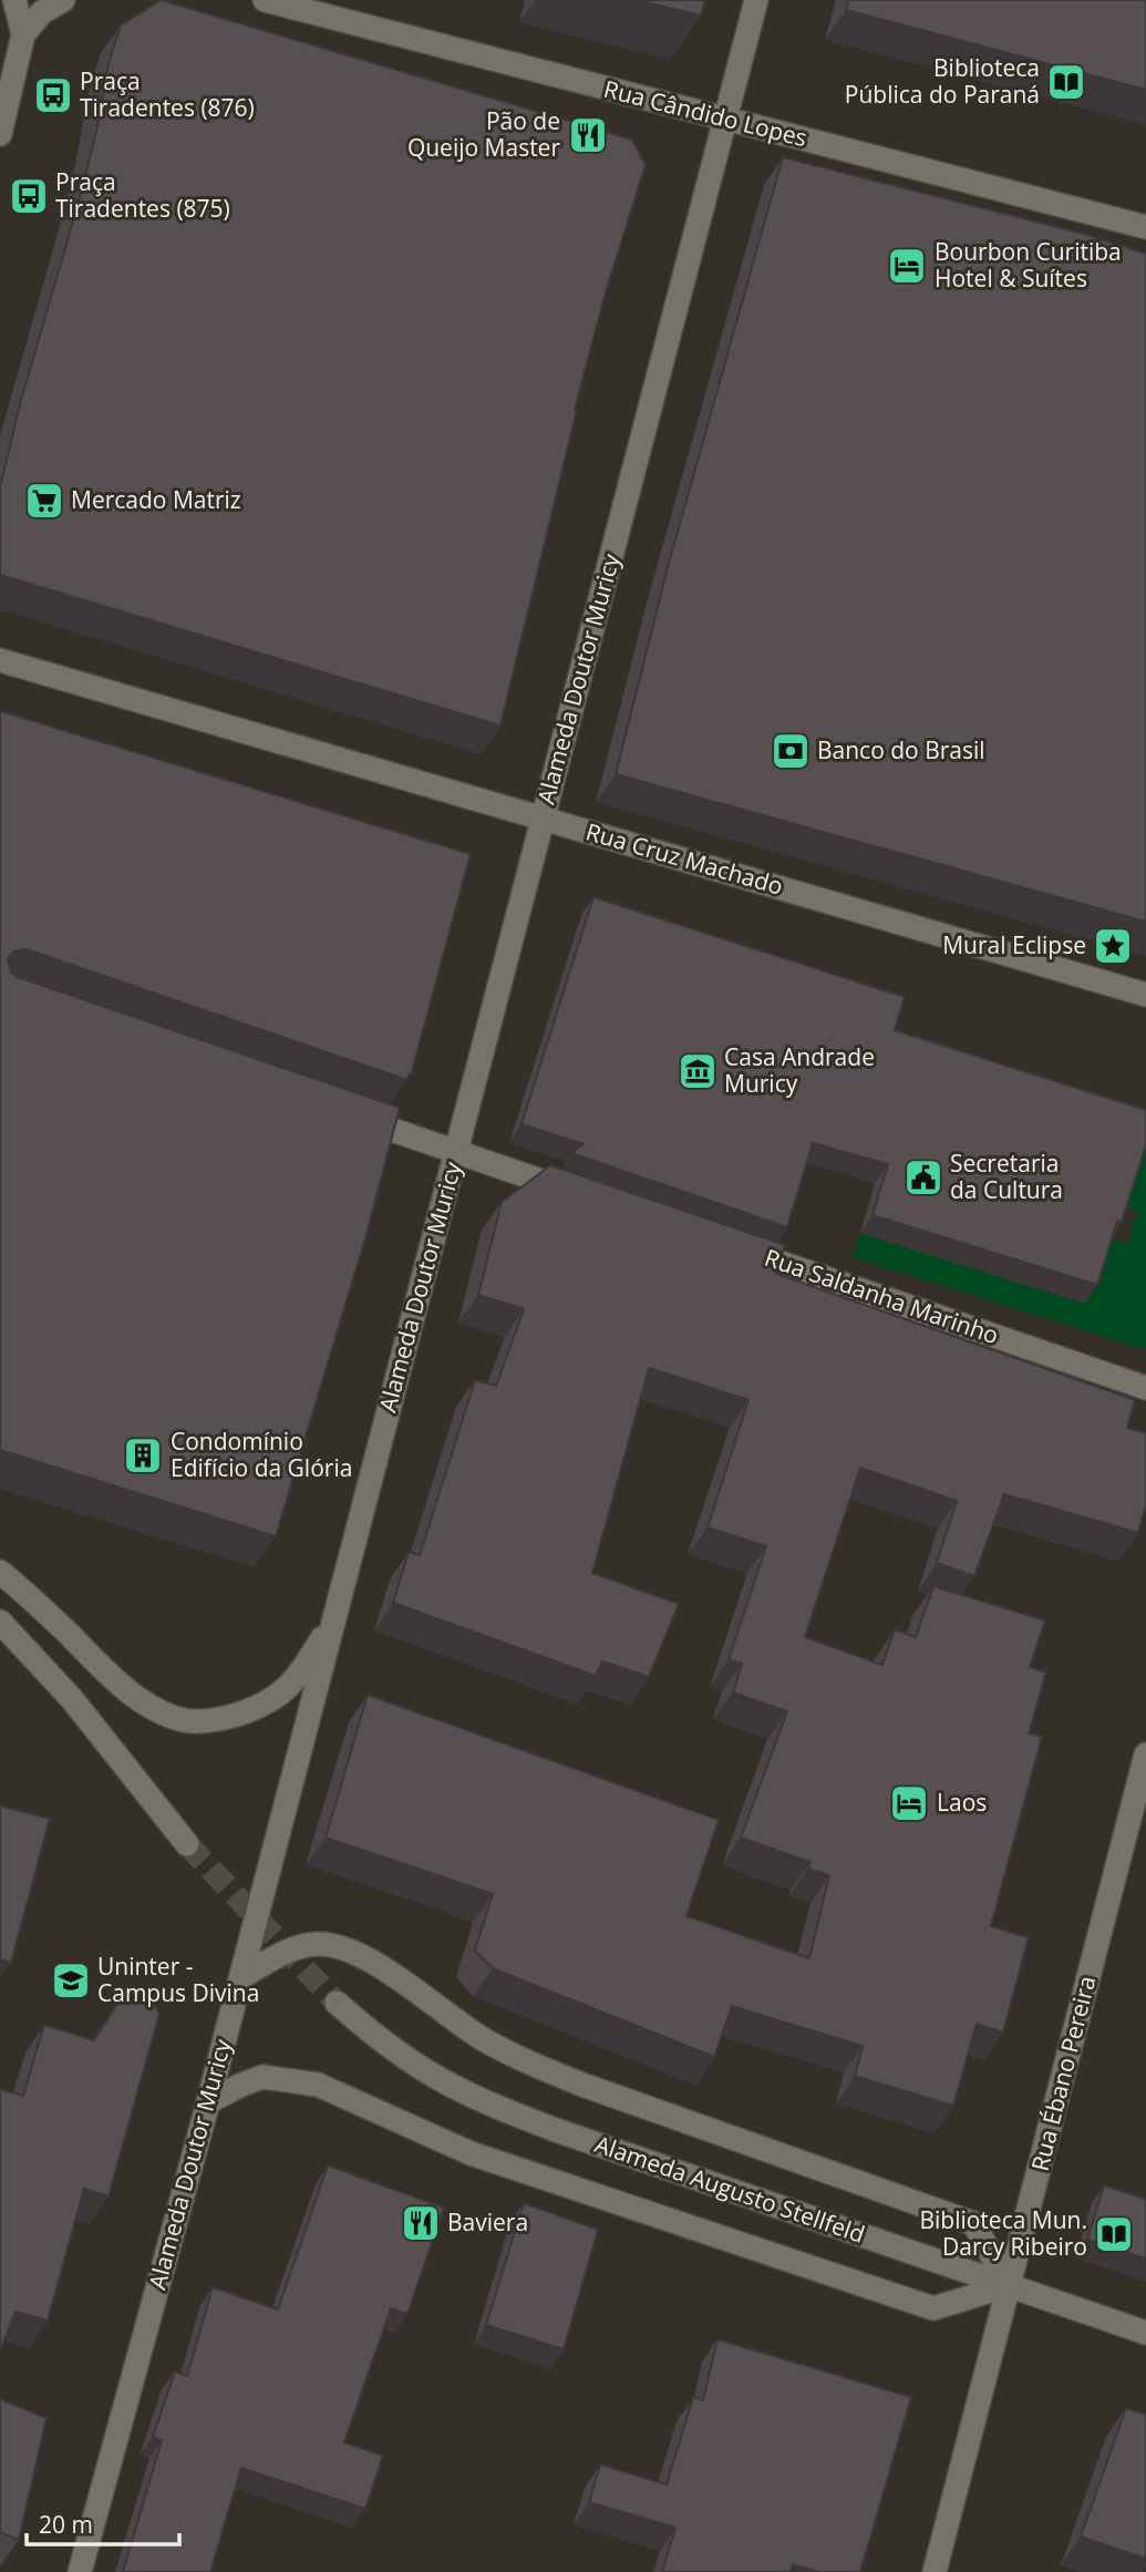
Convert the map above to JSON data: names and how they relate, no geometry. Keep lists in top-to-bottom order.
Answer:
{
  "streets": {
    "street": [
      "Rua Cândido Lopes",
      "Alameda Doutor Muricy",
      "Rua Cruz Machado",
      "Rua Saldanha Marinho",
      "Rua Ébano Pereira",
      "Alameda Augusto Stellfeld"
    ]
  },
  "crossings": [
    ["Rua Cândido Lopes", "Alameda Doutor Muricy"],
    ["Alameda Doutor Muricy", "Rua Cruz Machado"],
    ["Rua Ébano Pereira", "Alameda Augusto Stellfeld"]
  ],
  "places": {
    "library": ["Biblioteca Pública do Paraná", "Biblioteca Mun. Darcy Ribeiro"],
    "bus stop": ["Praça Tiradentes (876)", "Praça Tiradentes (875)"],
    "restaurant": ["Pão de Queijo Master", "Baviera"],
    "hotel": ["Bourbon Curitiba Hotel & Suítes", "Laos"],
    "supermarket": ["Mercado Matriz"],
    "bank": ["Banco do Brasil"],
    "place": ["Mural Eclipse"],
    "museum": ["Casa Andrade Muricy"],
    "public building": ["Secretaria da Cultura"],
    "building": ["Condomínio Edifício da Glória"],
    "school or university": ["Uninter - Campus Divina"]
  },
  "scale_bar": "20 m"
}
